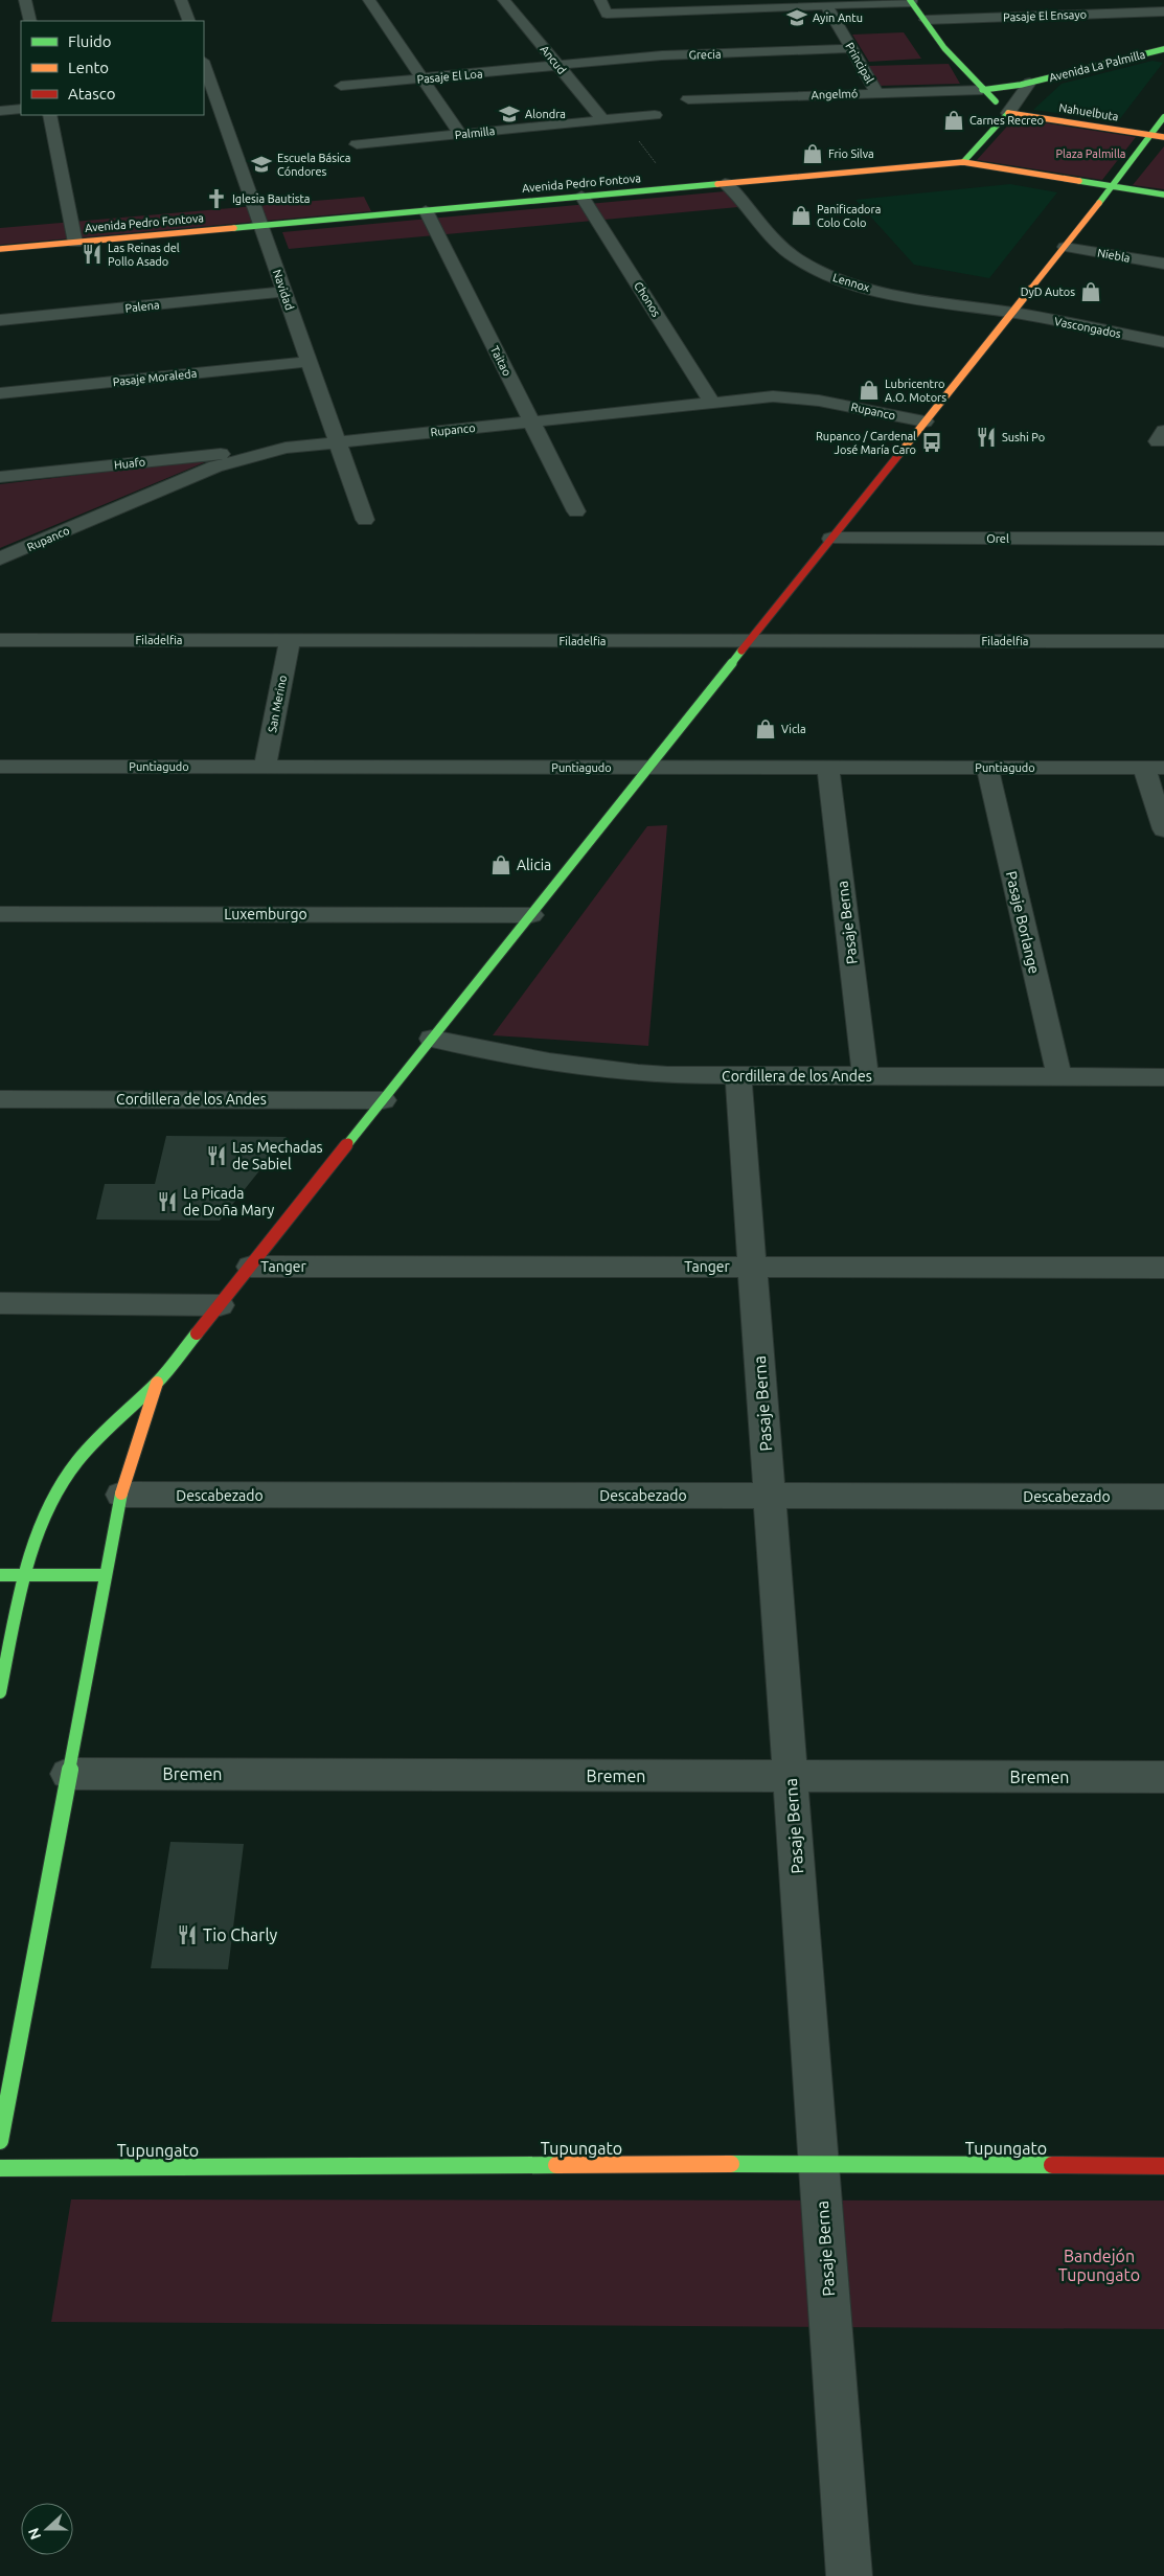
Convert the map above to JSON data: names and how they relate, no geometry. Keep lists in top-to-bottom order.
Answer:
{
  "streets": {
    "main road": [
      "Avenida La Palmilla",
      "Nahuelbuta",
      "Avenida Pedro Fontova",
      "Tupungato"
    ],
    "street": [
      "Pasaje El Ensayo",
      "Grecia",
      "Ancud",
      "Principal",
      "Pasaje El Loa",
      "Angelmó",
      "Palmilla",
      "Niebla",
      "Lennox",
      "Navidad",
      "Chonos",
      "Palena",
      "Vascongados",
      "Taitao",
      "Pasaje Moraleda",
      "Rupanco",
      "Huafo",
      "Orel",
      "Filadelfia",
      "San Merino",
      "Puntiagudo",
      "Luxemburgo",
      "Pasaje Berna",
      "Pasaje Borlange",
      "Cordillera de los Andes",
      "Tanger",
      "Descabezado",
      "Bremen"
    ]
  },
  "crossings": [
    ["Grecia", "Ancud"],
    ["Grecia", "Principal"],
    ["Grecia", "Pasaje El Loa"],
    ["Ancud", "Pasaje El Loa"],
    ["Ancud", "Palmilla"],
    ["Principal", "Angelmó"],
    ["Avenida La Palmilla", "Angelmó"],
    ["Avenida La Palmilla", "Nahuelbuta"],
    ["Avenida Pedro Fontova", "Lennox"],
    ["Avenida Pedro Fontova", "Navidad"],
    ["Avenida Pedro Fontova", "Chonos"],
    ["Avenida Pedro Fontova", "Taitao"],
    ["Lennox", "Vascongados"],
    ["Navidad", "Palena"],
    ["Navidad", "Pasaje Moraleda"],
    ["Navidad", "Rupanco"],
    ["Chonos", "Rupanco"],
    ["Taitao", "Rupanco"],
    ["Rupanco", "Huafo"],
    ["Filadelfia", "San Merino"],
    ["San Merino", "Puntiagudo"],
    ["Puntiagudo", "Pasaje Berna"],
    ["Puntiagudo", "Pasaje Borlange"],
    ["Pasaje Berna", "Cordillera de los Andes"],
    ["Pasaje Berna", "Tanger"],
    ["Pasaje Berna", "Descabezado"],
    ["Pasaje Berna", "Bremen"],
    ["Pasaje Berna", "Tupungato"],
    ["Pasaje Borlange", "Cordillera de los Andes"]
  ],
  "parks": ["Plaza Palmilla", "Bandejón Tupungato"],
  "places": {
    "school or university": ["Ayin Antu", "Alondra", "Escuela Básica Cóndores"],
    "shop": [
      "Carnes Recreo",
      "Frio Silva",
      "Panificadora Colo Colo",
      "DyD Autos",
      "Lubricentro A.O. Motors",
      "Vicla",
      "Alicia"
    ],
    "church": ["Iglesia Bautista"],
    "restaurant": [
      "Las Reinas del Pollo Asado",
      "Sushi Po",
      "Las Mechadas de Sabiel",
      "La Picada de Doña Mary",
      "Tio Charly"
    ],
    "bus stop": ["Rupanco / Cardenal José María Caro"]
  },
  "legend": ["Fluido", "Lento", "Atasco"],
  "north": "left"
}
